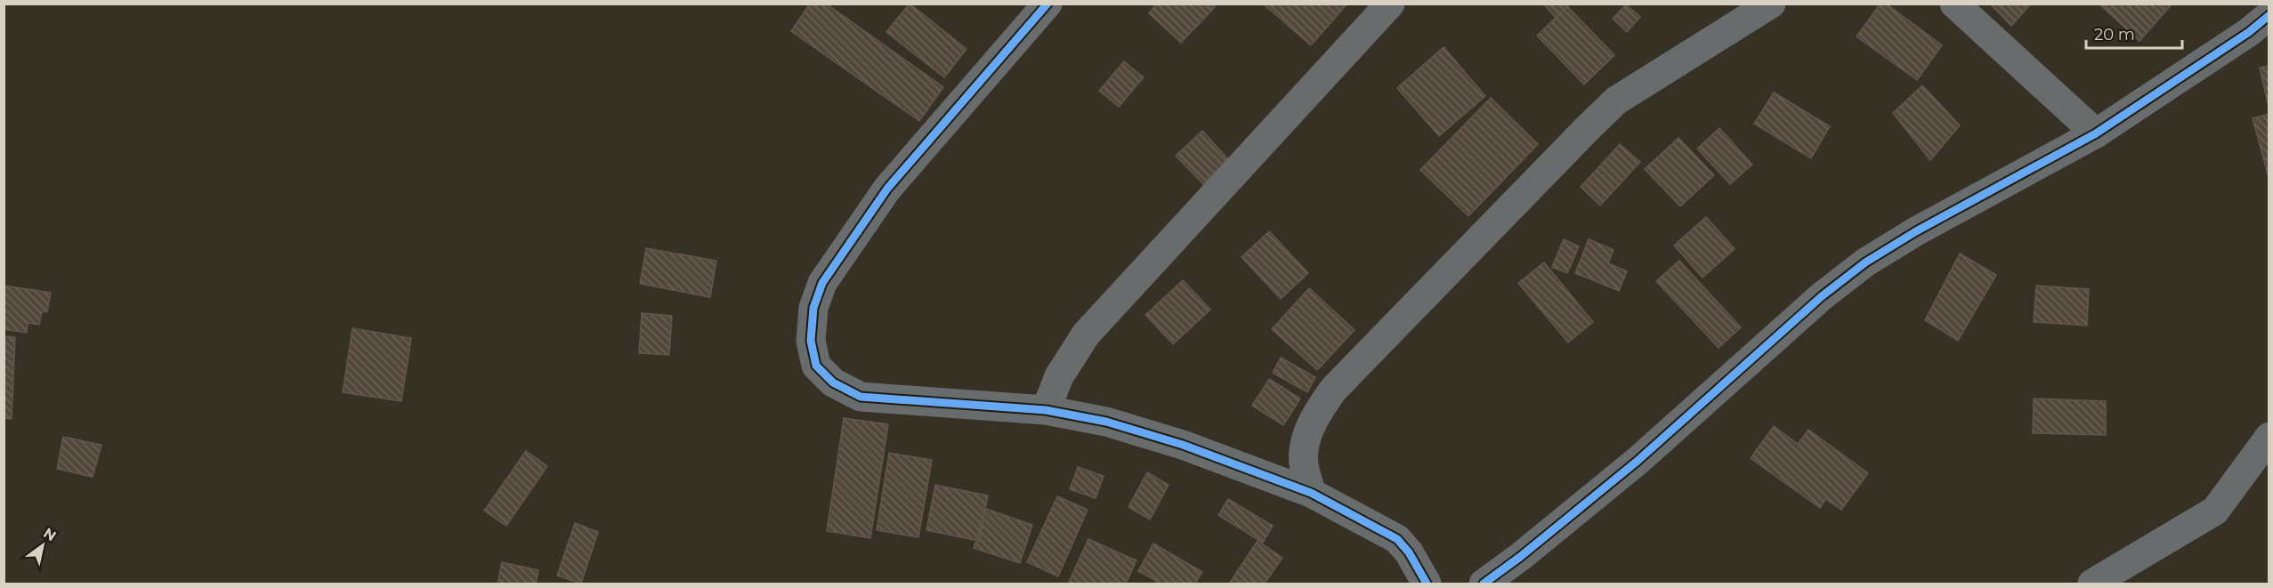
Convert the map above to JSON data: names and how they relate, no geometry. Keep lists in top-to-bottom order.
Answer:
{
  "scale_bar": "20 m",
  "north": "top right"
}
